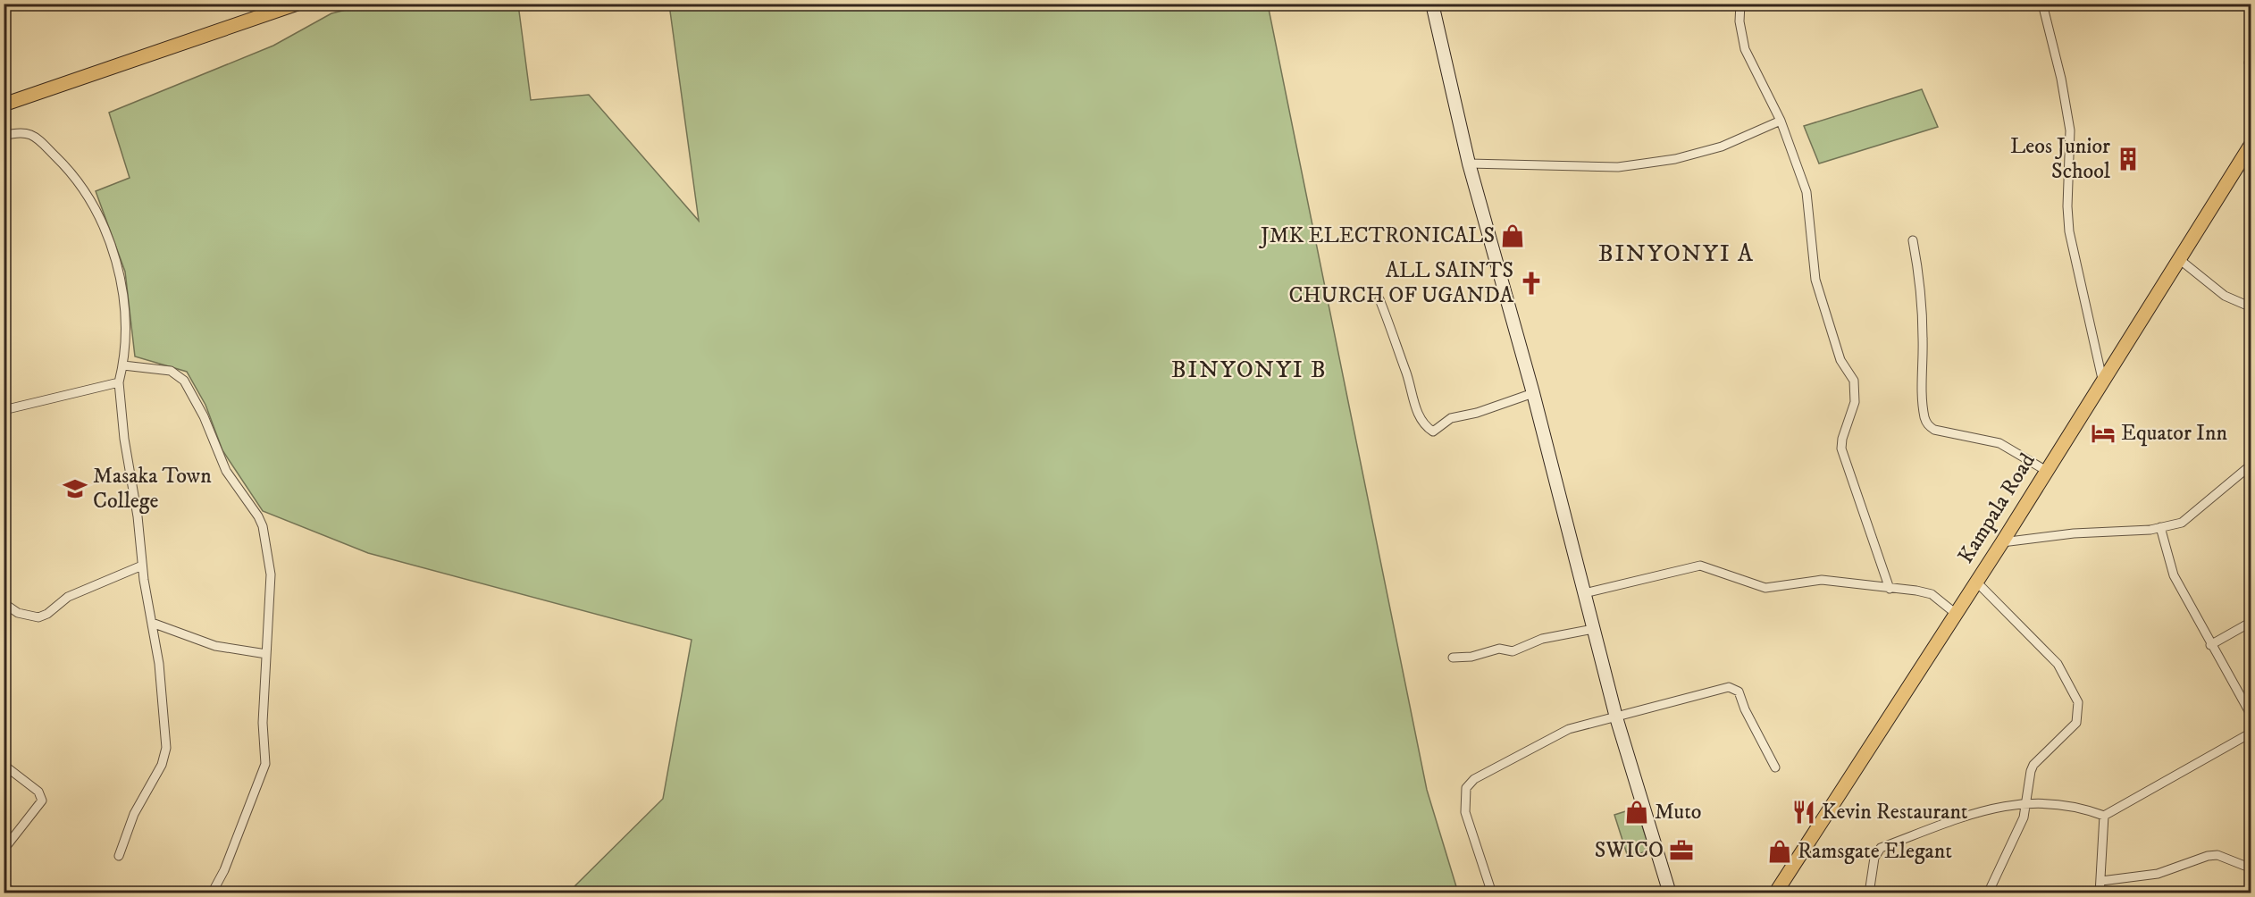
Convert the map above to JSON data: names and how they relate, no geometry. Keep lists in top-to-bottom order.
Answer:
{
  "streets": {
    "main road": ["Kampala Road"]
  },
  "districts": ["BINYONYI A", "BINYONYI B"],
  "places": {
    "building": ["Leos Junior School"],
    "shop": ["JMK ELECTRONICALS", "Muto", "Ramsgate Elegant"],
    "church": ["ALL SAINTS CHURCH OF UGANDA"],
    "hotel": ["Equator Inn"],
    "school or university": ["Masaka Town College"],
    "restaurant": ["Kevin Restaurant"],
    "office": ["SWICO"]
  }
}
